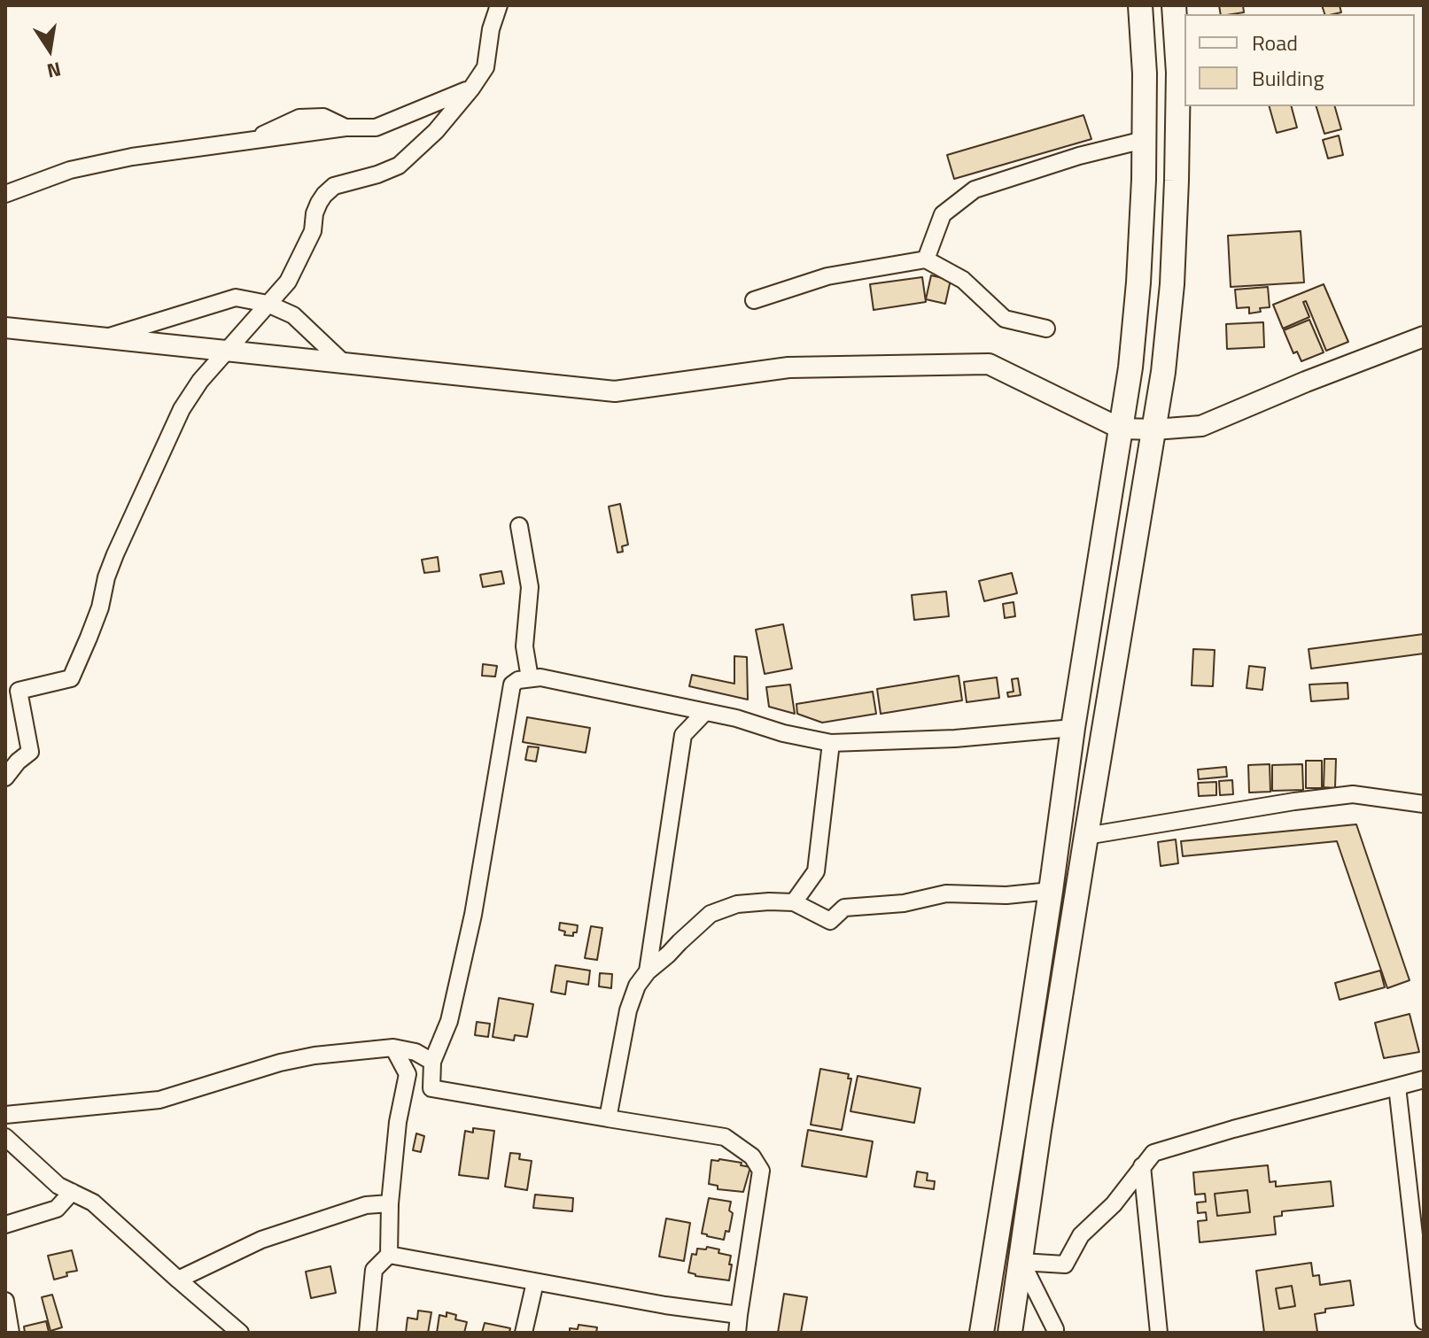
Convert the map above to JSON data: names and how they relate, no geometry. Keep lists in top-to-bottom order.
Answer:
{
  "legend": ["Road", "Building"],
  "north": "bottom"
}
